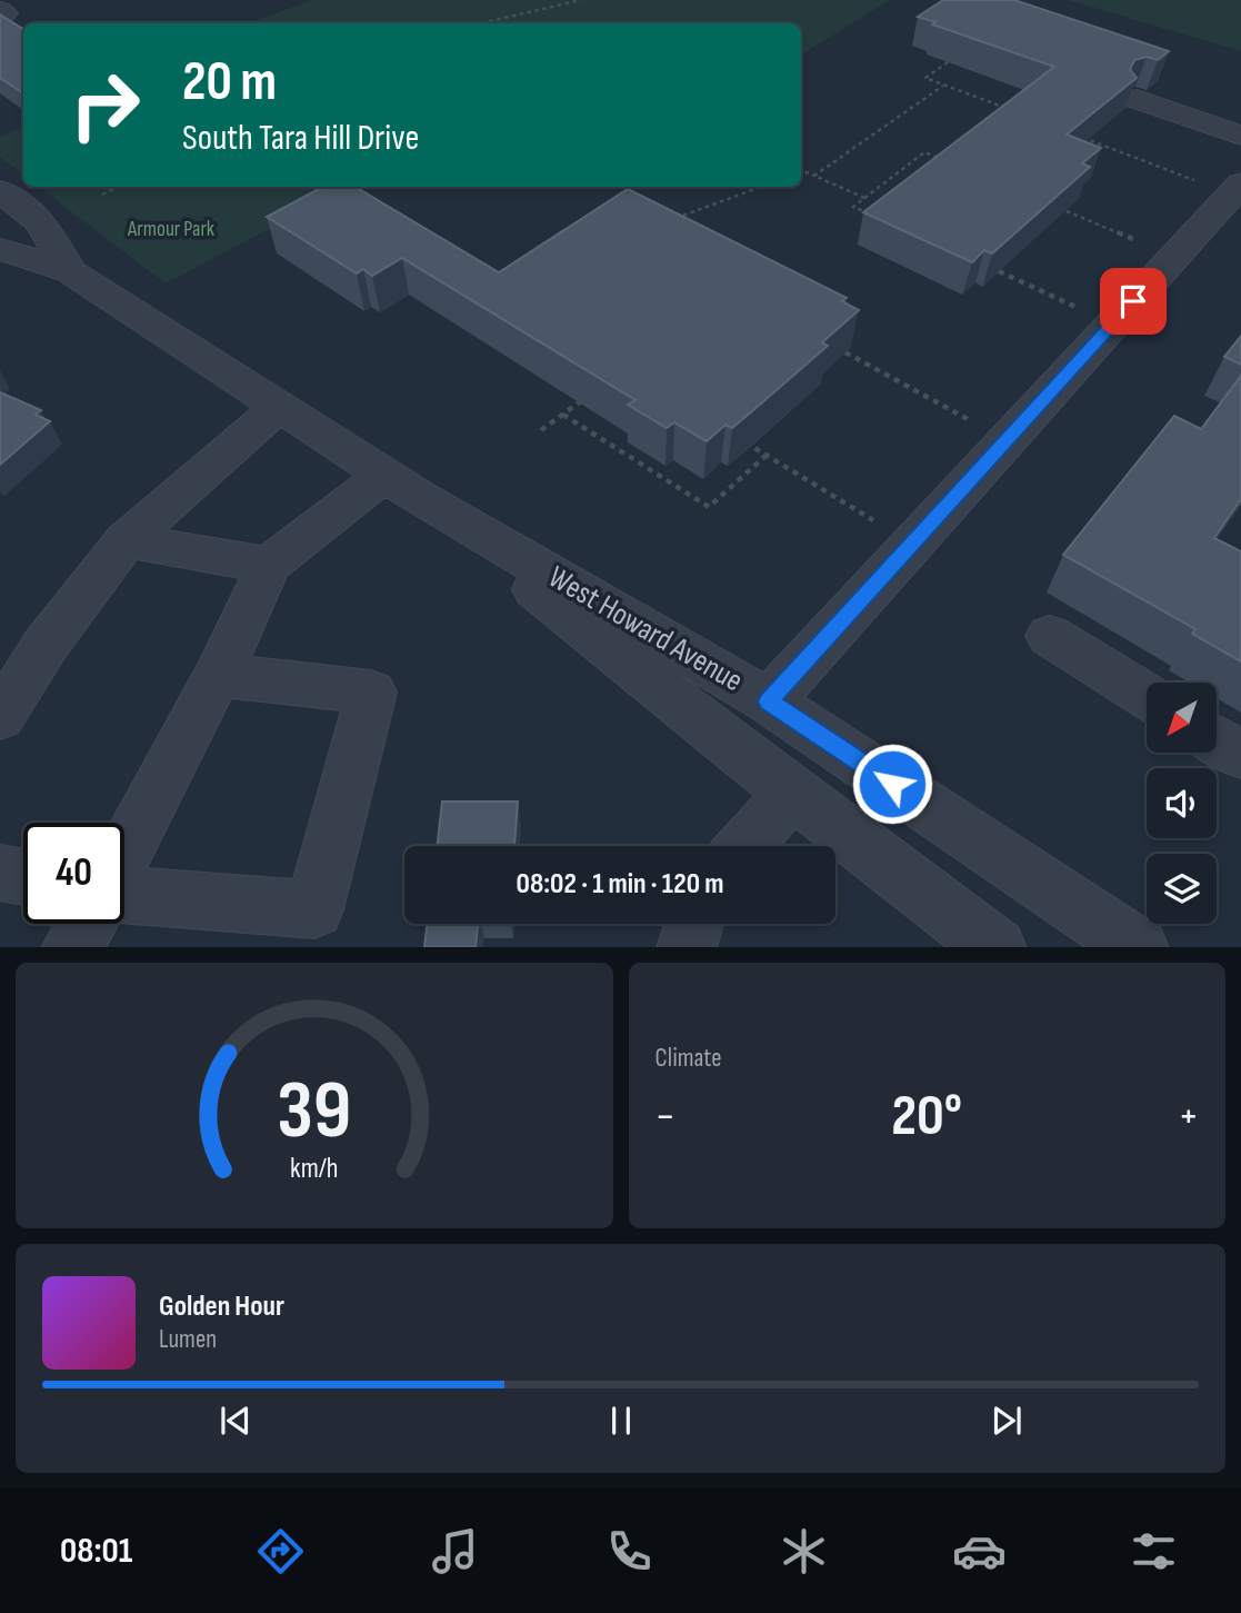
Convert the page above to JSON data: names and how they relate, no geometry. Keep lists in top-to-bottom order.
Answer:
{
  "streets": {
    "street": ["West Howard Avenue"]
  },
  "parks": ["Armour Park"],
  "north": "bottom left",
  "page": {
    "turn": ["20 m", "South Tara Hill Drive"],
    "limit": "40",
    "trip": "08:02 · 1 min · 120 m",
    "tile": "Climate",
    "heat": ["−", "20°", "+"],
    "song": ["Golden Hour", "Lumen"],
    "tabs": "08:01",
    "gauge": ["39", "km/h"]
  }
}
